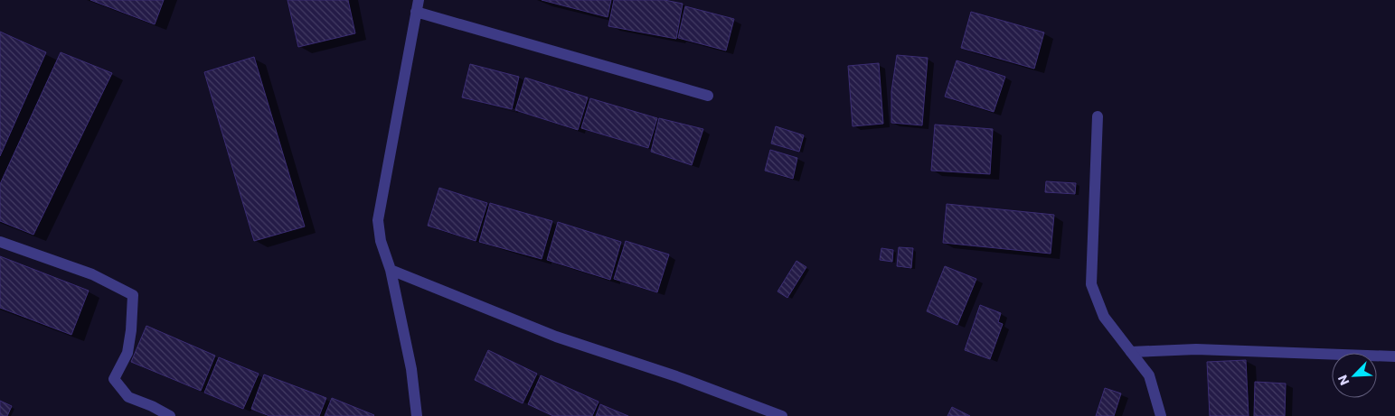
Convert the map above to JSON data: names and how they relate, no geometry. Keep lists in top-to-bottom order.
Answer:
{
  "north": "bottom left"
}
